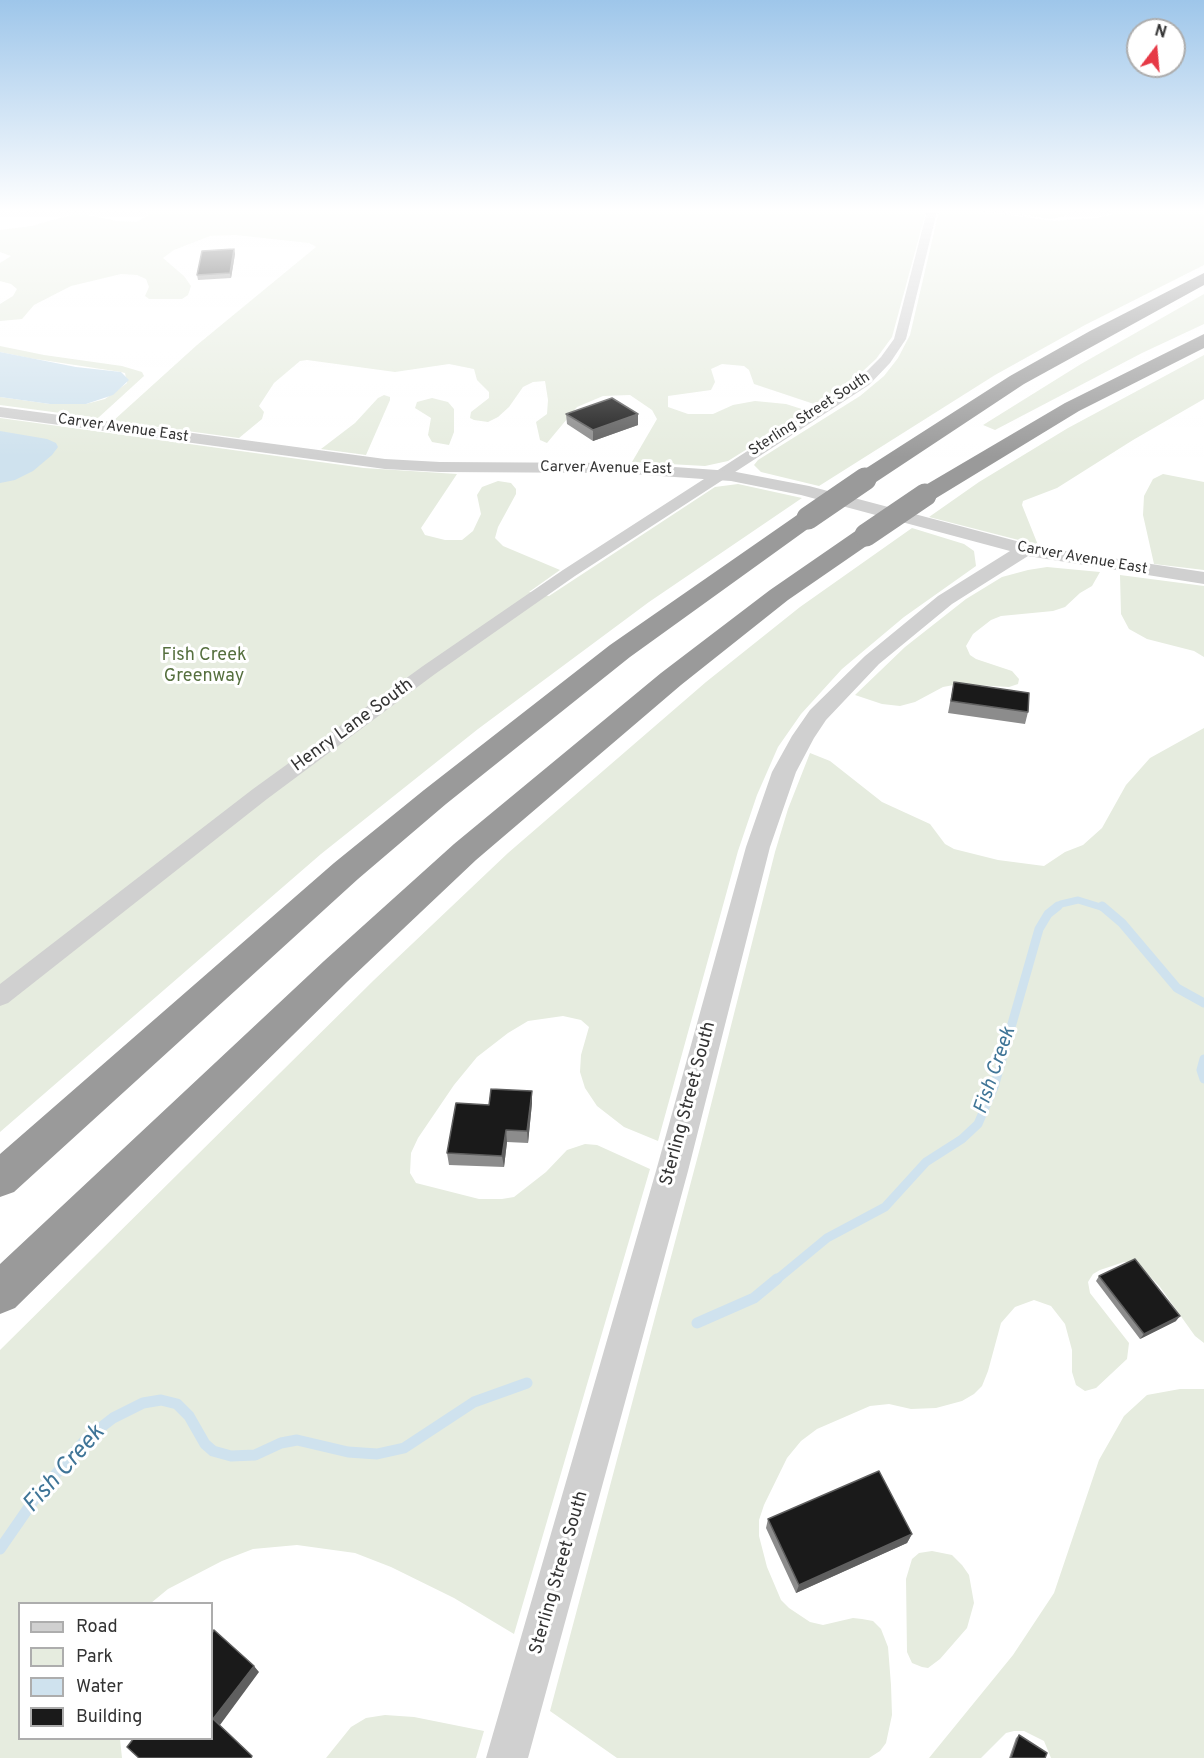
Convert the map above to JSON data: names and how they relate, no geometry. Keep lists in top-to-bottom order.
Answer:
{
  "streets": {
    "street": ["Sterling Street South", "Carver Avenue East", "Henry Lane South"]
  },
  "crossings": [
    ["Sterling Street South", "Carver Avenue East"],
    ["Sterling Street South", "Henry Lane South"],
    ["Carver Avenue East", "Henry Lane South"]
  ],
  "water": ["Fish Creek"],
  "parks": ["Fish Creek Greenway"],
  "legend": [
    "Road",
    "Park",
    "Water",
    "Building"
  ],
  "north": "top"
}
